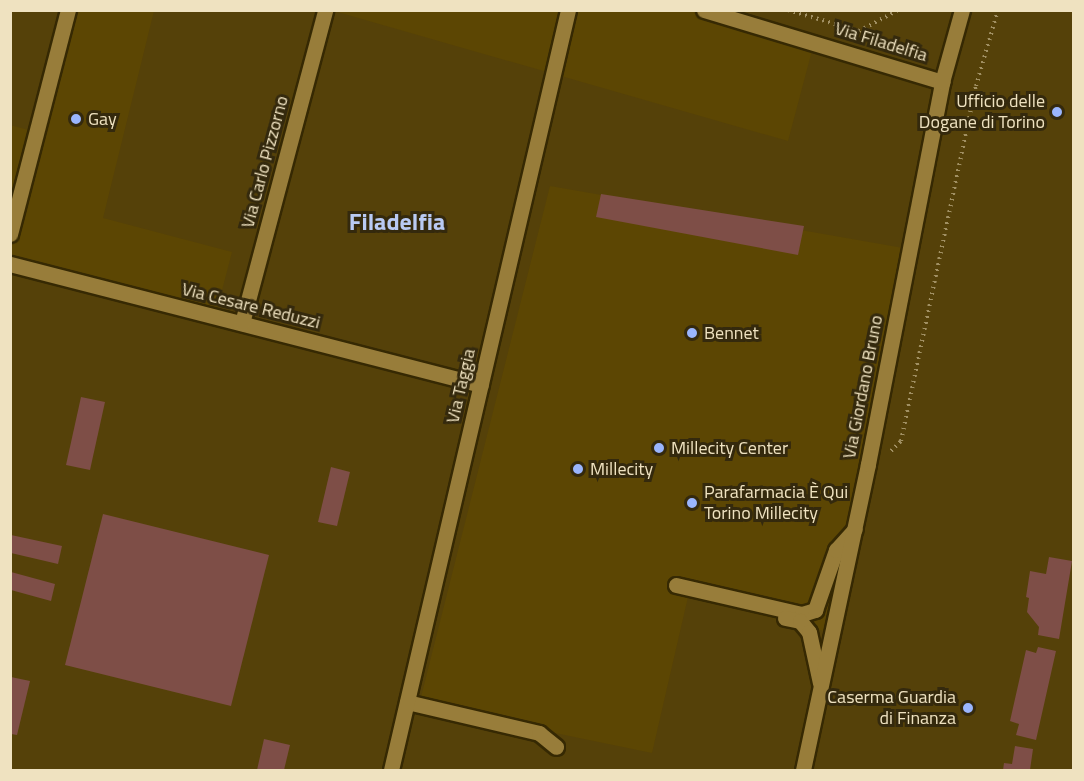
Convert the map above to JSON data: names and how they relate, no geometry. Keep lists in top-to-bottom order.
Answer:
{
  "streets": {
    "street": [
      "Via Filadelfia",
      "Via Carlo Pizzorno",
      "Via Cesare Reduzzi",
      "Via Taggia",
      "Via Giordano Bruno"
    ]
  },
  "crossings": [
    ["Via Filadelfia", "Via Giordano Bruno"],
    ["Via Carlo Pizzorno", "Via Cesare Reduzzi"],
    ["Via Cesare Reduzzi", "Via Taggia"]
  ],
  "districts": ["Filadelfia"],
  "places": [
    "Ufficio delle Dogane di Torino",
    "Gay",
    "Bennet",
    "Millecity Center",
    "Millecity",
    "Parafarmacia È Qui Torino Millecity",
    "Caserma Guardia di Finanza"
  ]
}
